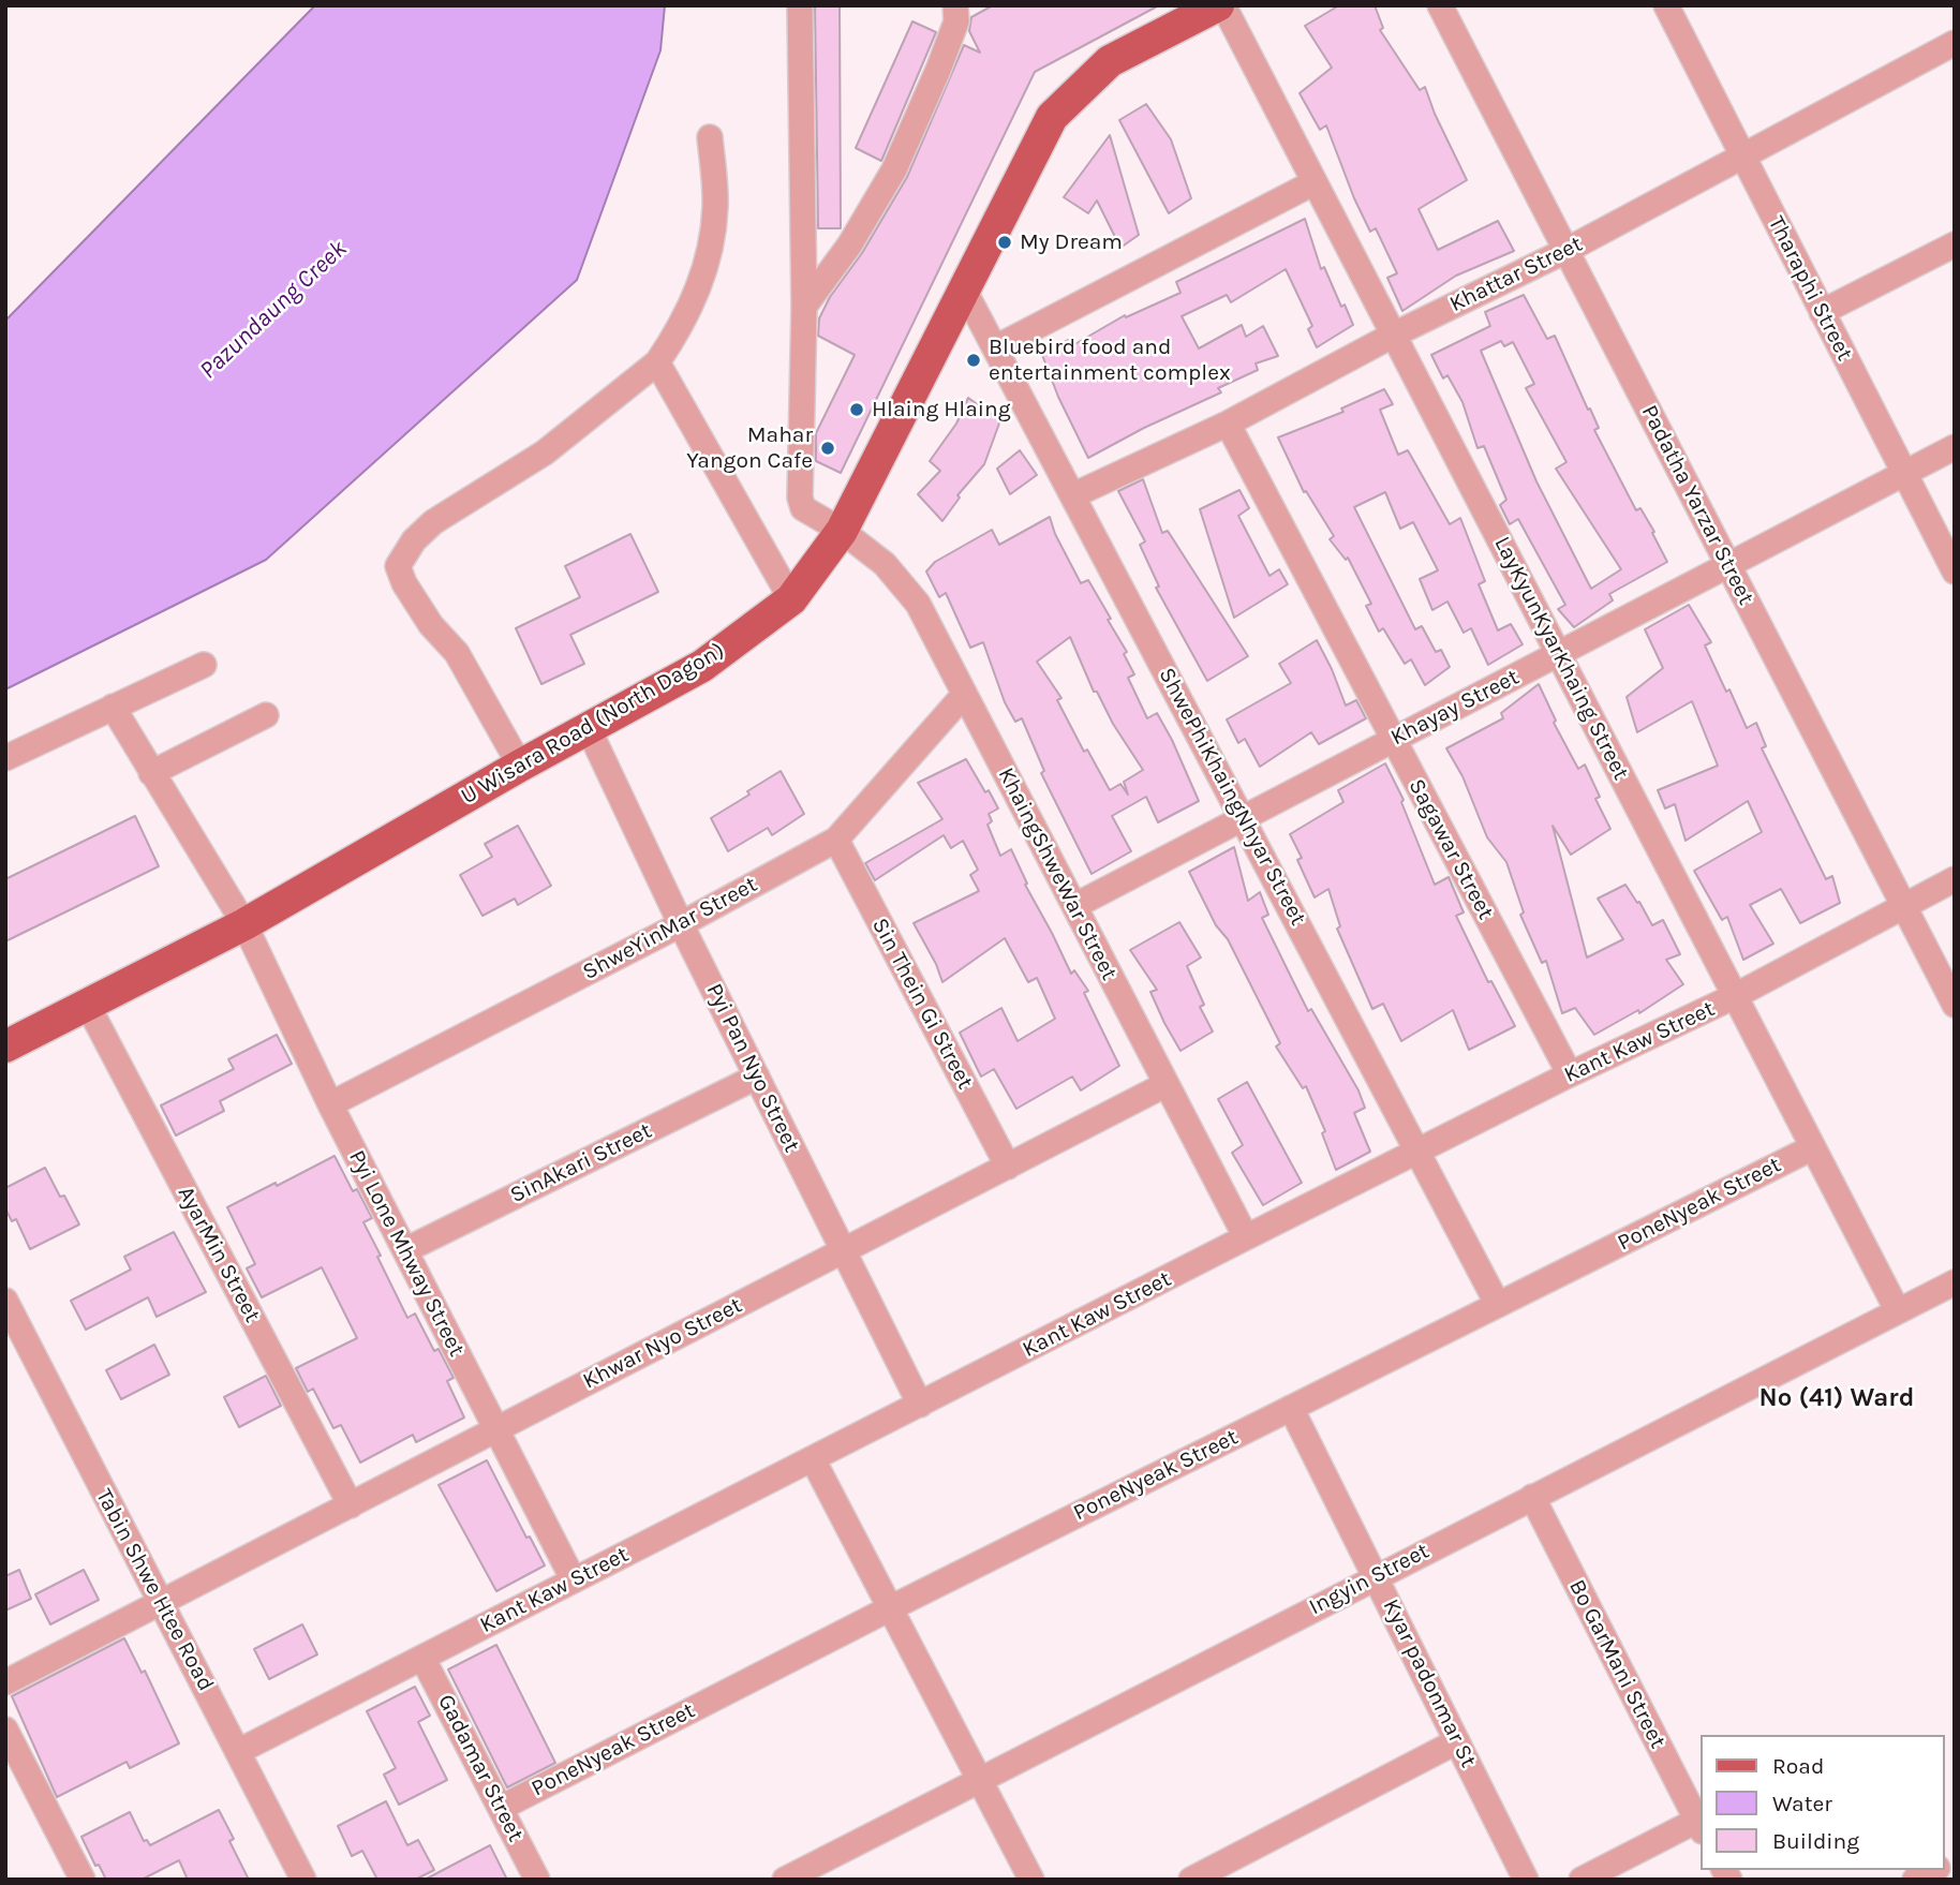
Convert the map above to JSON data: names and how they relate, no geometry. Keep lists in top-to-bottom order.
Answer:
{
  "streets": {
    "main road": ["U Wisara Road (North Dagon)"],
    "street": [
      "Khattar Street",
      "Tharaphi Street",
      "Padatha Yarzar Street",
      "LayKyunKyarKhaing Street",
      "Khayay Street",
      "ShwePhiKhaingNhyar Street",
      "Sagawar Street",
      "KhaingShweWar Street",
      "ShweYinMar Street",
      "Sin Thein Gi Street",
      "Kant Kaw Street",
      "Pyi Pan Nyo Street",
      "SinAkari Street",
      "PoneNyeak Street",
      "Pyi Lone Mhway Street",
      "AyarMin Street",
      "Khwar Nyo Street",
      "Ingyin Street",
      "Tabin Shwe Htee Road",
      "Bo GarMani Street",
      "Kyar padonmar St",
      "Gadamar Street"
    ]
  },
  "crossings": [
    ["Khattar Street", "Tharaphi Street"],
    ["Khattar Street", "Padatha Yarzar Street"],
    ["Khattar Street", "LayKyunKyarKhaing Street"],
    ["Khattar Street", "ShwePhiKhaingNhyar Street"],
    ["Khattar Street", "Sagawar Street"],
    ["Tharaphi Street", "Khayay Street"],
    ["Padatha Yarzar Street", "Khayay Street"],
    ["Padatha Yarzar Street", "Kant Kaw Street"],
    ["LayKyunKyarKhaing Street", "Khayay Street"],
    ["LayKyunKyarKhaing Street", "U Wisara Road (North Dagon)"],
    ["LayKyunKyarKhaing Street", "Kant Kaw Street"],
    ["LayKyunKyarKhaing Street", "PoneNyeak Street"],
    ["LayKyunKyarKhaing Street", "Ingyin Street"],
    ["Khayay Street", "ShwePhiKhaingNhyar Street"],
    ["Khayay Street", "Sagawar Street"],
    ["Khayay Street", "KhaingShweWar Street"],
    ["U Wisara Road (North Dagon)", "ShwePhiKhaingNhyar Street"],
    ["U Wisara Road (North Dagon)", "KhaingShweWar Street"],
    ["U Wisara Road (North Dagon)", "Pyi Pan Nyo Street"],
    ["U Wisara Road (North Dagon)", "Pyi Lone Mhway Street"],
    ["U Wisara Road (North Dagon)", "AyarMin Street"],
    ["ShwePhiKhaingNhyar Street", "Kant Kaw Street"],
    ["ShwePhiKhaingNhyar Street", "PoneNyeak Street"],
    ["Sagawar Street", "Kant Kaw Street"],
    ["KhaingShweWar Street", "ShweYinMar Street"],
    ["KhaingShweWar Street", "Kant Kaw Street"],
    ["KhaingShweWar Street", "Khwar Nyo Street"],
    ["ShweYinMar Street", "Sin Thein Gi Street"],
    ["ShweYinMar Street", "Pyi Pan Nyo Street"],
    ["ShweYinMar Street", "Pyi Lone Mhway Street"],
    ["Sin Thein Gi Street", "Khwar Nyo Street"],
    ["Kant Kaw Street", "Pyi Pan Nyo Street"],
    ["Kant Kaw Street", "Pyi Lone Mhway Street"],
    ["Kant Kaw Street", "Tabin Shwe Htee Road"],
    ["Kant Kaw Street", "Gadamar Street"],
    ["Pyi Pan Nyo Street", "SinAkari Street"],
    ["Pyi Pan Nyo Street", "Khwar Nyo Street"],
    ["SinAkari Street", "Pyi Lone Mhway Street"],
    ["PoneNyeak Street", "Kyar padonmar St"],
    ["PoneNyeak Street", "Gadamar Street"],
    ["Pyi Lone Mhway Street", "Khwar Nyo Street"],
    ["AyarMin Street", "Khwar Nyo Street"],
    ["Khwar Nyo Street", "Tabin Shwe Htee Road"],
    ["Ingyin Street", "Bo GarMani Street"],
    ["Ingyin Street", "Kyar padonmar St"]
  ],
  "districts": ["No (41) Ward"],
  "water": ["Pazundaung Creek"],
  "places": [
    "My Dream",
    "Bluebird food and entertainment complex",
    "Hlaing Hlaing",
    "Mahar Yangon Cafe"
  ],
  "legend": ["Road", "Water", "Building"]
}
